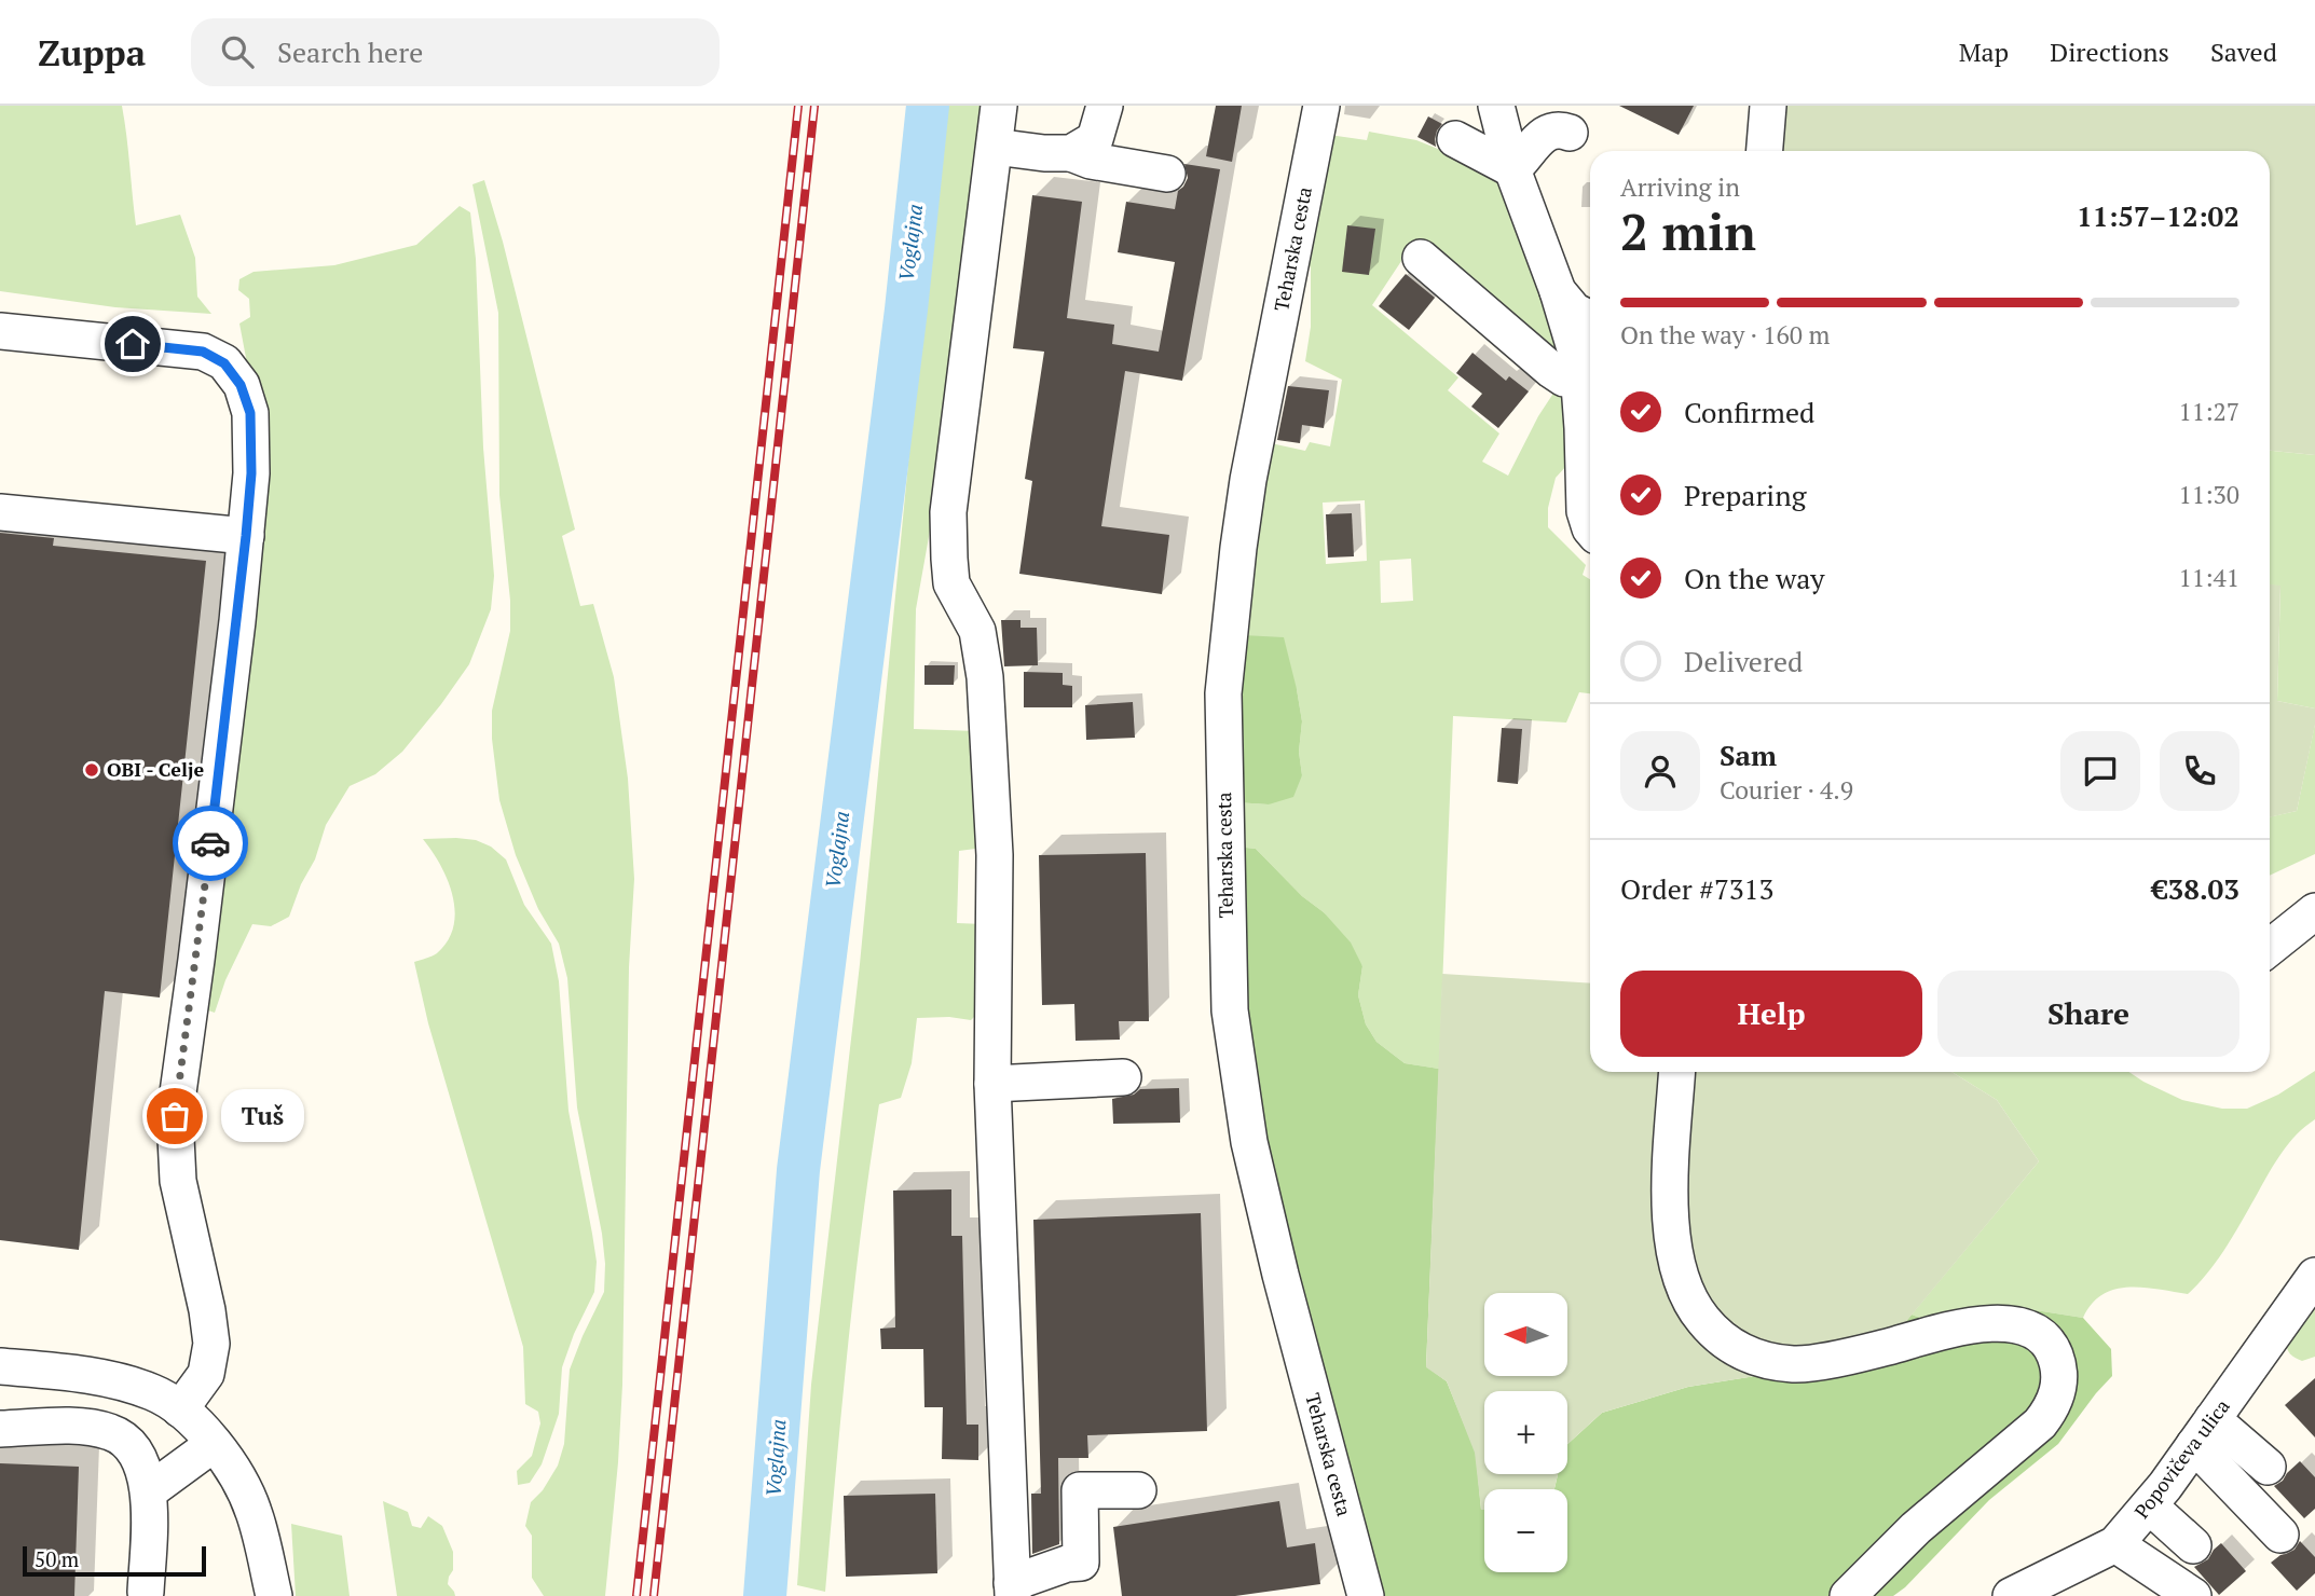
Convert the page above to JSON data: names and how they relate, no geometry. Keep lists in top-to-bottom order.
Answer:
{
  "streets": {
    "street": ["Teharska cesta", "Popovičeva ulica"]
  },
  "water": ["Voglajna"],
  "places": ["OBI - Celje", "Tuš"],
  "scale_bar": "50 m",
  "north": "left",
  "page": {
    "header": "Zuppa",
    "search": "Search here",
    "nav": ["Map", "Directions", "Saved"],
    "heading": ["2 min", "Arriving in", "11:57–12:02"],
    "panel": [
      "Sam",
      "Courier · 4.9",
      "Order #7313",
      "€38.03"
    ],
    "bar": "On the way · 160 m",
    "list": [
      ["Confirmed", "11:27"],
      ["Preparing", "11:30"],
      ["On the way", "11:41"],
      "Delivered"
    ],
    "buttons": ["Help", "Share"],
    "bubble": "Tuš",
    "map_buttons": ["+", "−"],
    "scale": "50 m"
  }
}
